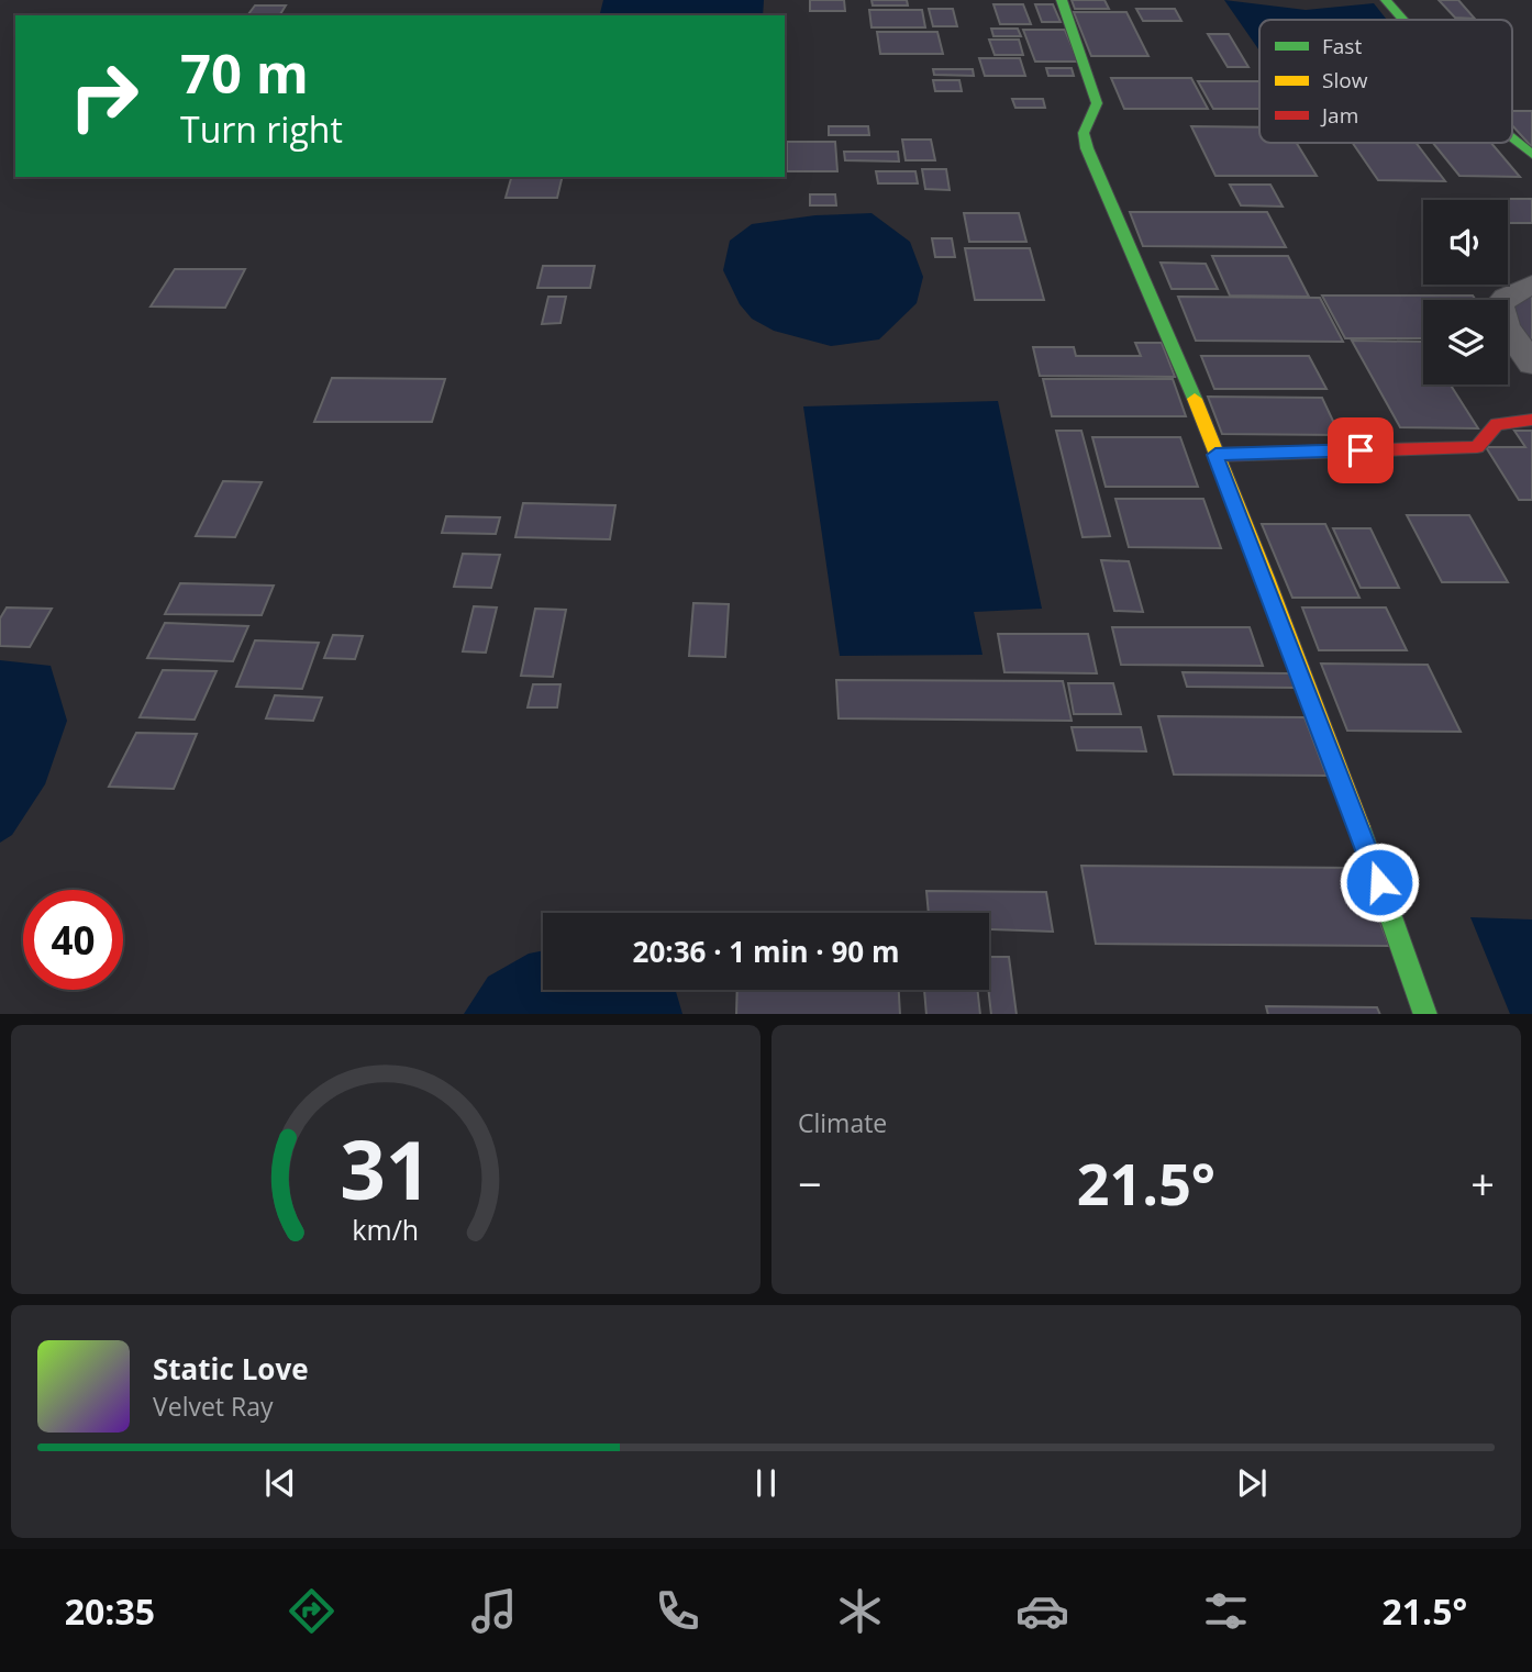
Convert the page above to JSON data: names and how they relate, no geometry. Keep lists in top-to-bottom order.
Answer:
{
  "legend": ["Fast", "Slow", "Jam"],
  "page": {
    "turn": ["70 m", "Turn right"],
    "limit": "40",
    "trip": "20:36 · 1 min · 90 m",
    "tile": "Climate",
    "heat": ["−", "21.5°", "+"],
    "song": ["Static Love", "Velvet Ray"],
    "tabs": ["20:35", "21.5°"],
    "gauge": ["31", "km/h"]
  }
}
